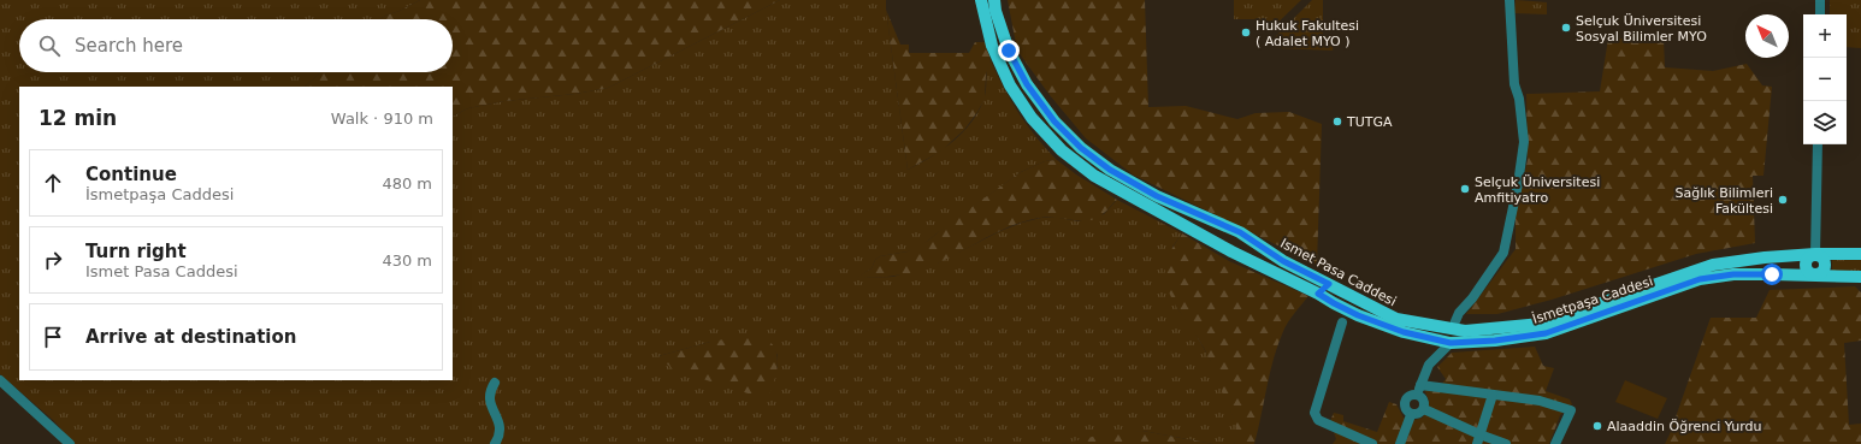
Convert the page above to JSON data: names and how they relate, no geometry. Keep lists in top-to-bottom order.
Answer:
{
  "streets": {
    "main road": ["Ismet Pasa Caddesi", "İsmetpaşa Caddesi"]
  },
  "places": [
    "Selçuk Üniversitesi Sosyal Bilimler MYO",
    "Hukuk Fakultesi ( Adalet MYO )",
    "TUTGA",
    "Selçuk Üniversitesi Amfitiyatro",
    "Sağlık Bilimleri Fakültesi",
    "Alaaddin Öğrenci Yurdu"
  ],
  "north": "top left",
  "page": {
    "map_buttons": ["+", "−"],
    "search": "Search here",
    "heading": ["12 min", "Walk · 910 m"],
    "list": [
      ["Continue", "İsmetpaşa Caddesi", "480 m"],
      ["Turn right", "Ismet Pasa Caddesi", "430 m"],
      "Arrive at destination"
    ]
  }
}
